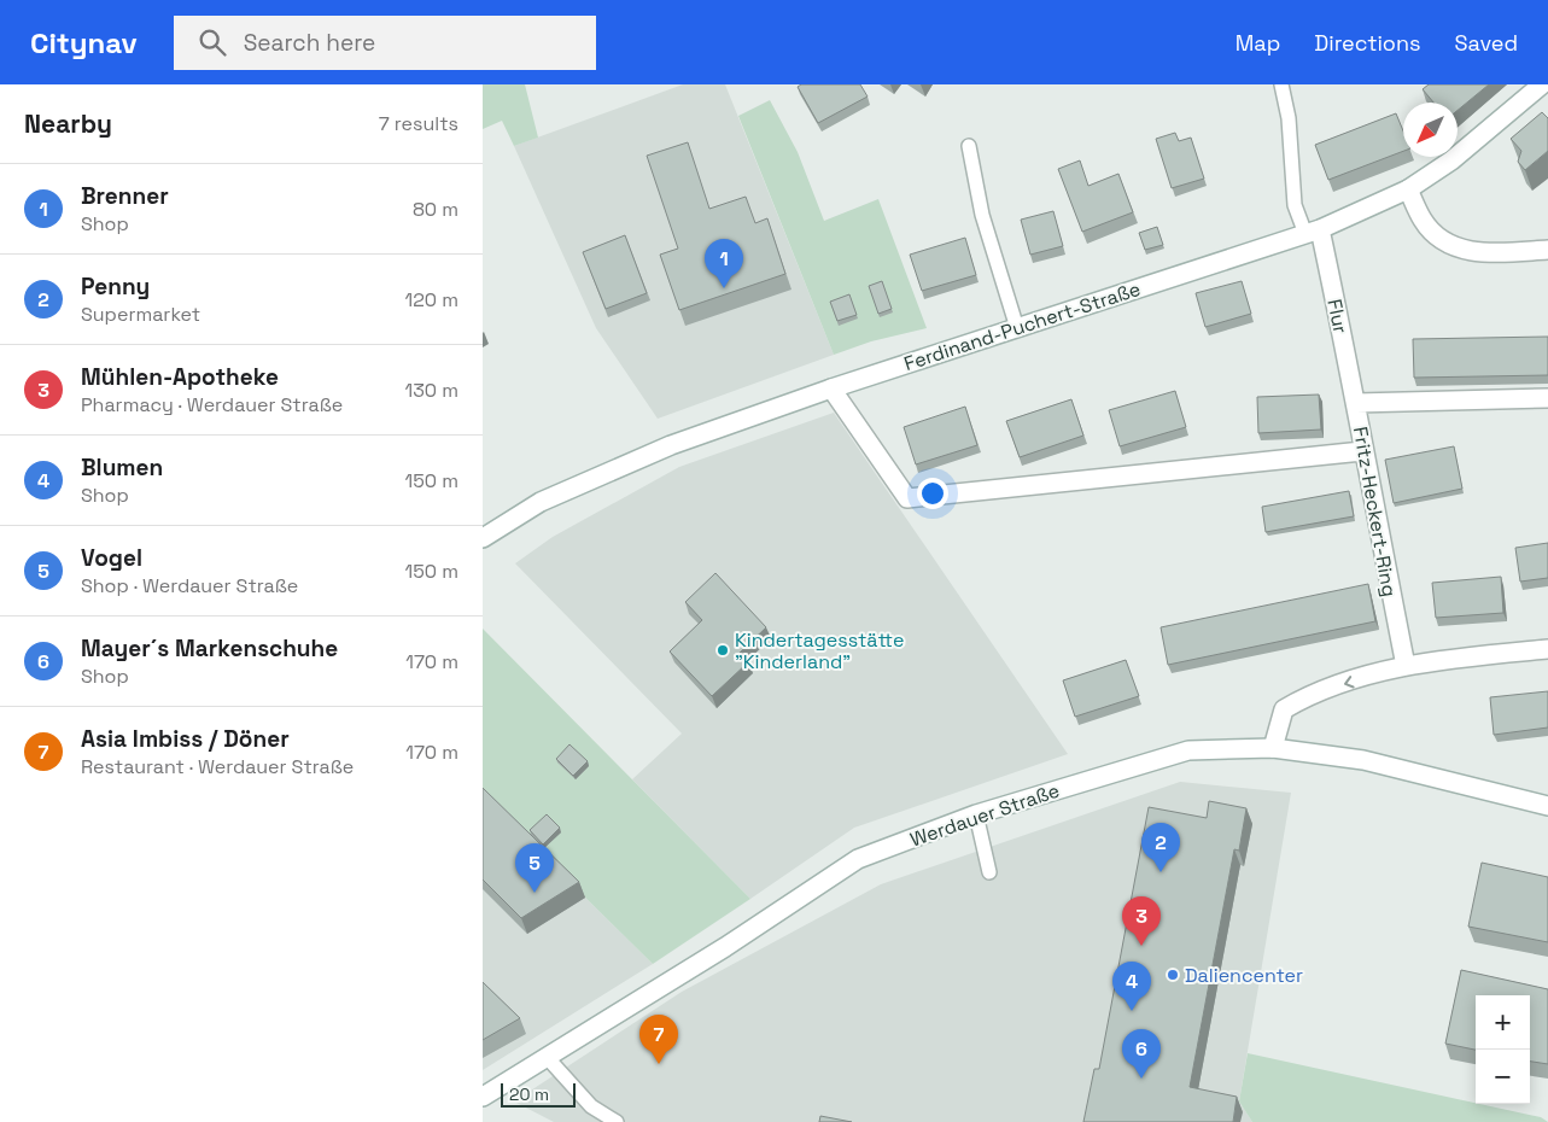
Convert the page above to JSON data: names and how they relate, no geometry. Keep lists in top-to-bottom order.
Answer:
{
  "streets": {
    "street": [
      "Flur",
      "Ferdinand-Puchert-Straße",
      "Fritz-Heckert-Ring",
      "Werdauer Straße"
    ]
  },
  "crossings": [
    ["Flur", "Ferdinand-Puchert-Straße"],
    ["Flur", "Fritz-Heckert-Ring"]
  ],
  "places": ["Kindertagesstätte \"Kinderland\"", "Daliencenter"],
  "scale_bar": "20 m",
  "north": "bottom left",
  "page": {
    "header": "Citynav",
    "search": "Search here",
    "nav": ["Map", "Directions", "Saved"],
    "heading": ["Nearby", "7 results"],
    "list": [
      {
        "mark": "1",
        "name": "Brenner",
        "note": "Shop",
        "value": "80 m"
      },
      {
        "mark": "2",
        "name": "Penny",
        "note": "Supermarket",
        "value": "120 m"
      },
      {
        "mark": "3",
        "name": "Mühlen-Apotheke",
        "note": "Pharmacy · Werdauer Straße",
        "value": "130 m"
      },
      {
        "mark": "4",
        "name": "Blumen",
        "note": "Shop",
        "value": "150 m"
      },
      {
        "mark": "5",
        "name": "Vogel",
        "note": "Shop · Werdauer Straße",
        "value": "150 m"
      },
      {
        "mark": "6",
        "name": "Mayer´s Markenschuhe",
        "note": "Shop",
        "value": "170 m"
      },
      {
        "mark": "7",
        "name": "Asia Imbiss / Döner",
        "note": "Restaurant · Werdauer Straße",
        "value": "170 m"
      }
    ],
    "pins": [
      "1",
      "2",
      "5",
      "3",
      "4",
      "7",
      "6"
    ],
    "map_buttons": ["+", "−"],
    "scale": "20 m"
  }
}
